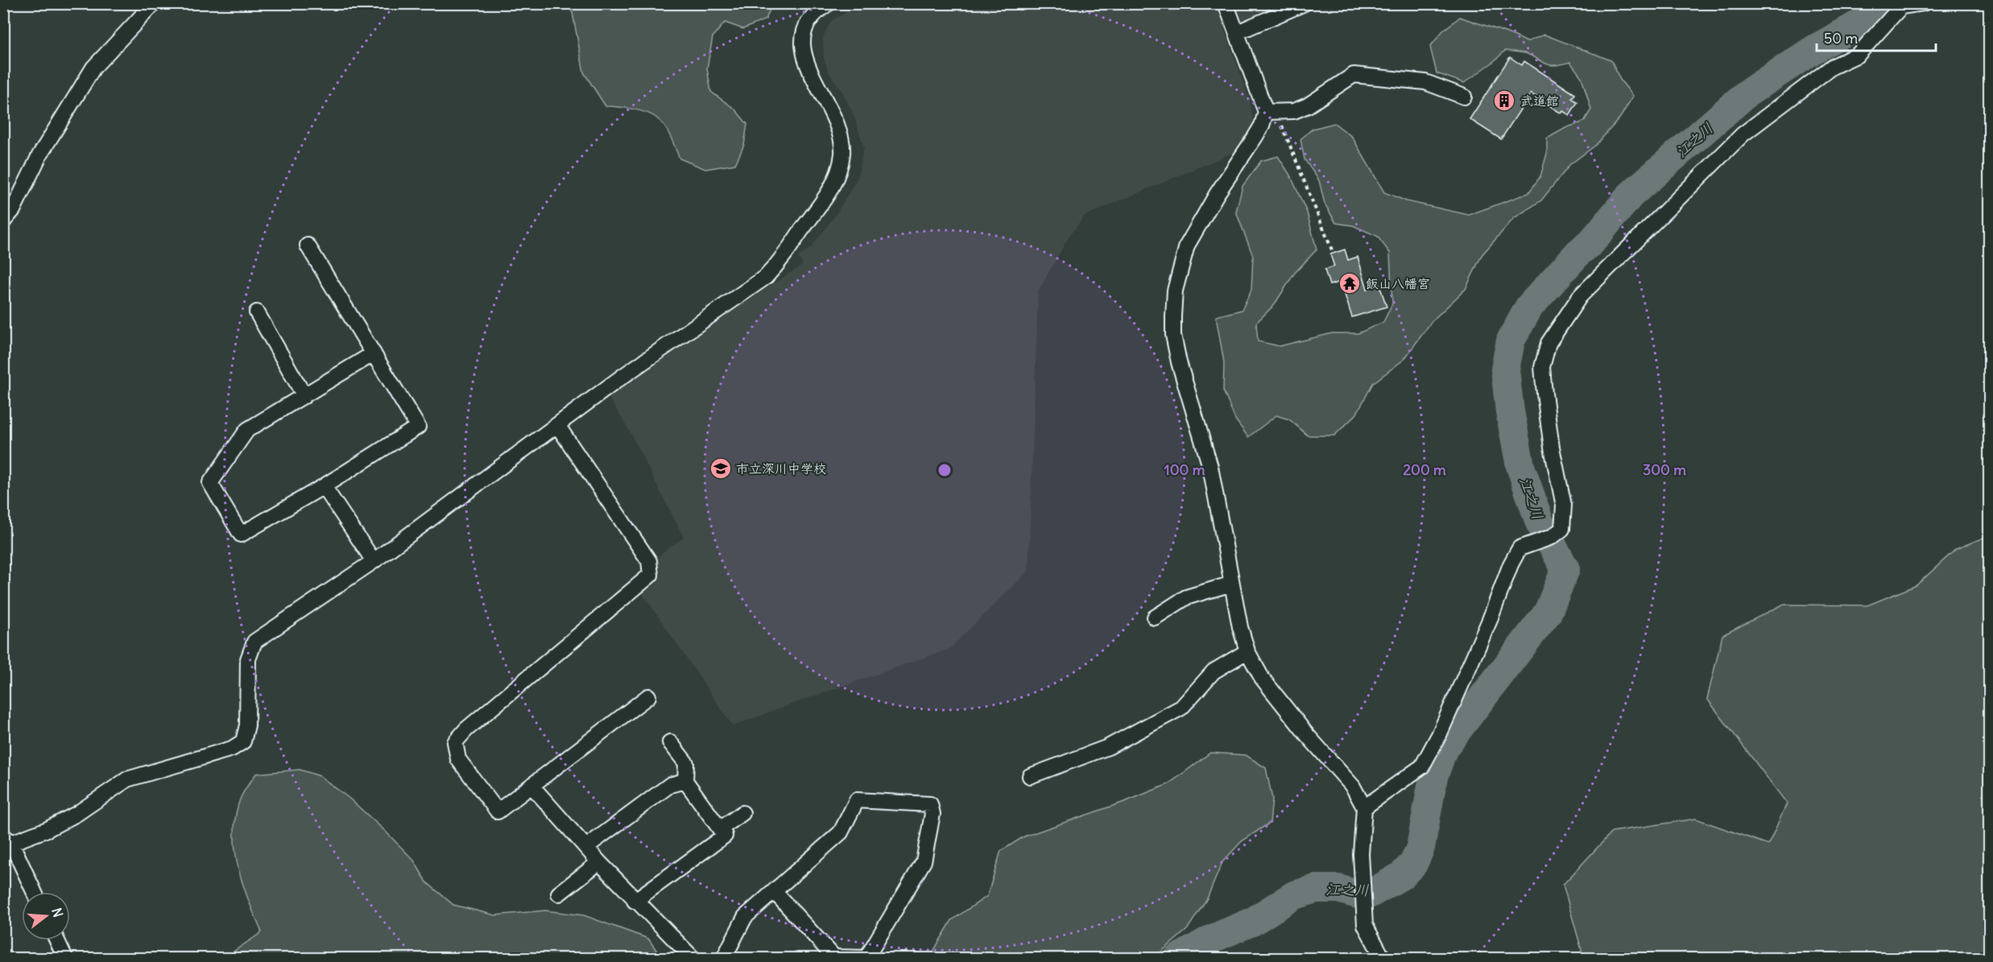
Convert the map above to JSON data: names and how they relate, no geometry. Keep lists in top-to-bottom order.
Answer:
{
  "water": ["江之川"],
  "places": {
    "building": ["武道館"],
    "temple": ["飯山八幡宮"],
    "school or university": ["市立深川中学校"]
  },
  "scale_bar": "50 m",
  "north": "right",
  "rings": ["100 m", "200 m", "300 m"]
}
